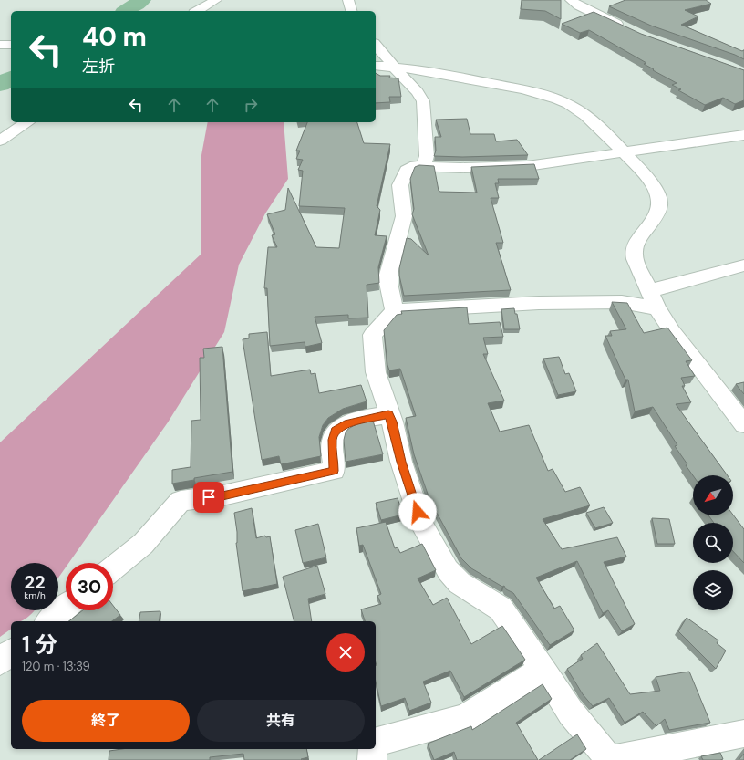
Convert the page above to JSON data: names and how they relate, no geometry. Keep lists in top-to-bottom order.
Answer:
{
  "north": "bottom left",
  "page": {
    "turn": ["40 m", "左折"],
    "speed": "22 km/h",
    "limit": "30",
    "heading": ["1 分", "120 m · 13:39"],
    "buttons": ["終了", "共有"]
  }
}
